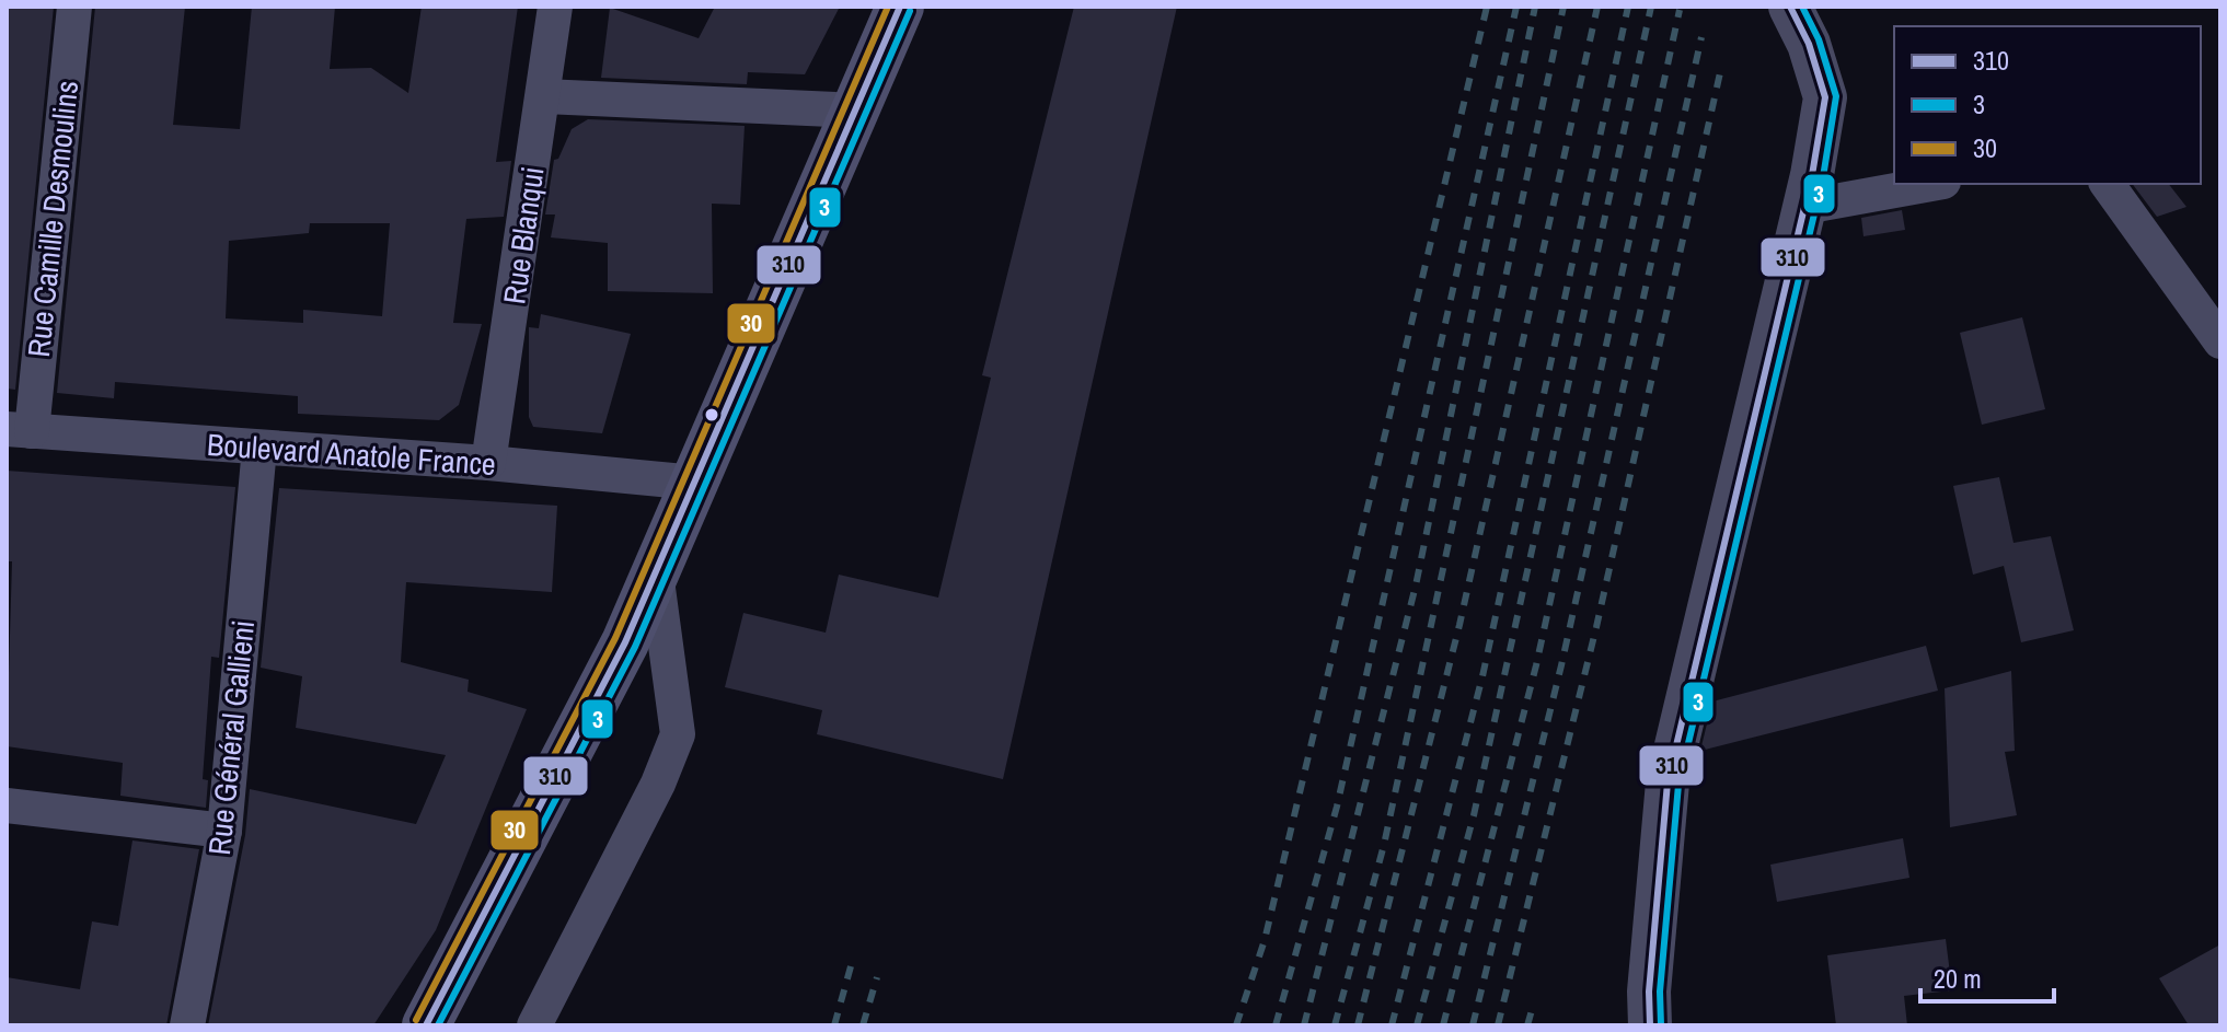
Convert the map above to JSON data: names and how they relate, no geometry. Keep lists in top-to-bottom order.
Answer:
{
  "streets": {
    "street": [
      "Rue Camille Desmoulins",
      "Rue Blanqui",
      "Boulevard Anatole France",
      "Rue Général Gallieni"
    ]
  },
  "crossings": [
    ["Rue Camille Desmoulins", "Boulevard Anatole France"],
    ["Rue Blanqui", "Boulevard Anatole France"],
    ["Boulevard Anatole France", "Rue Général Gallieni"]
  ],
  "lines": ["transit line 310", "transit line 3", "transit line 30"],
  "legend": ["310", "3", "30"],
  "scale_bar": "20 m"
}
